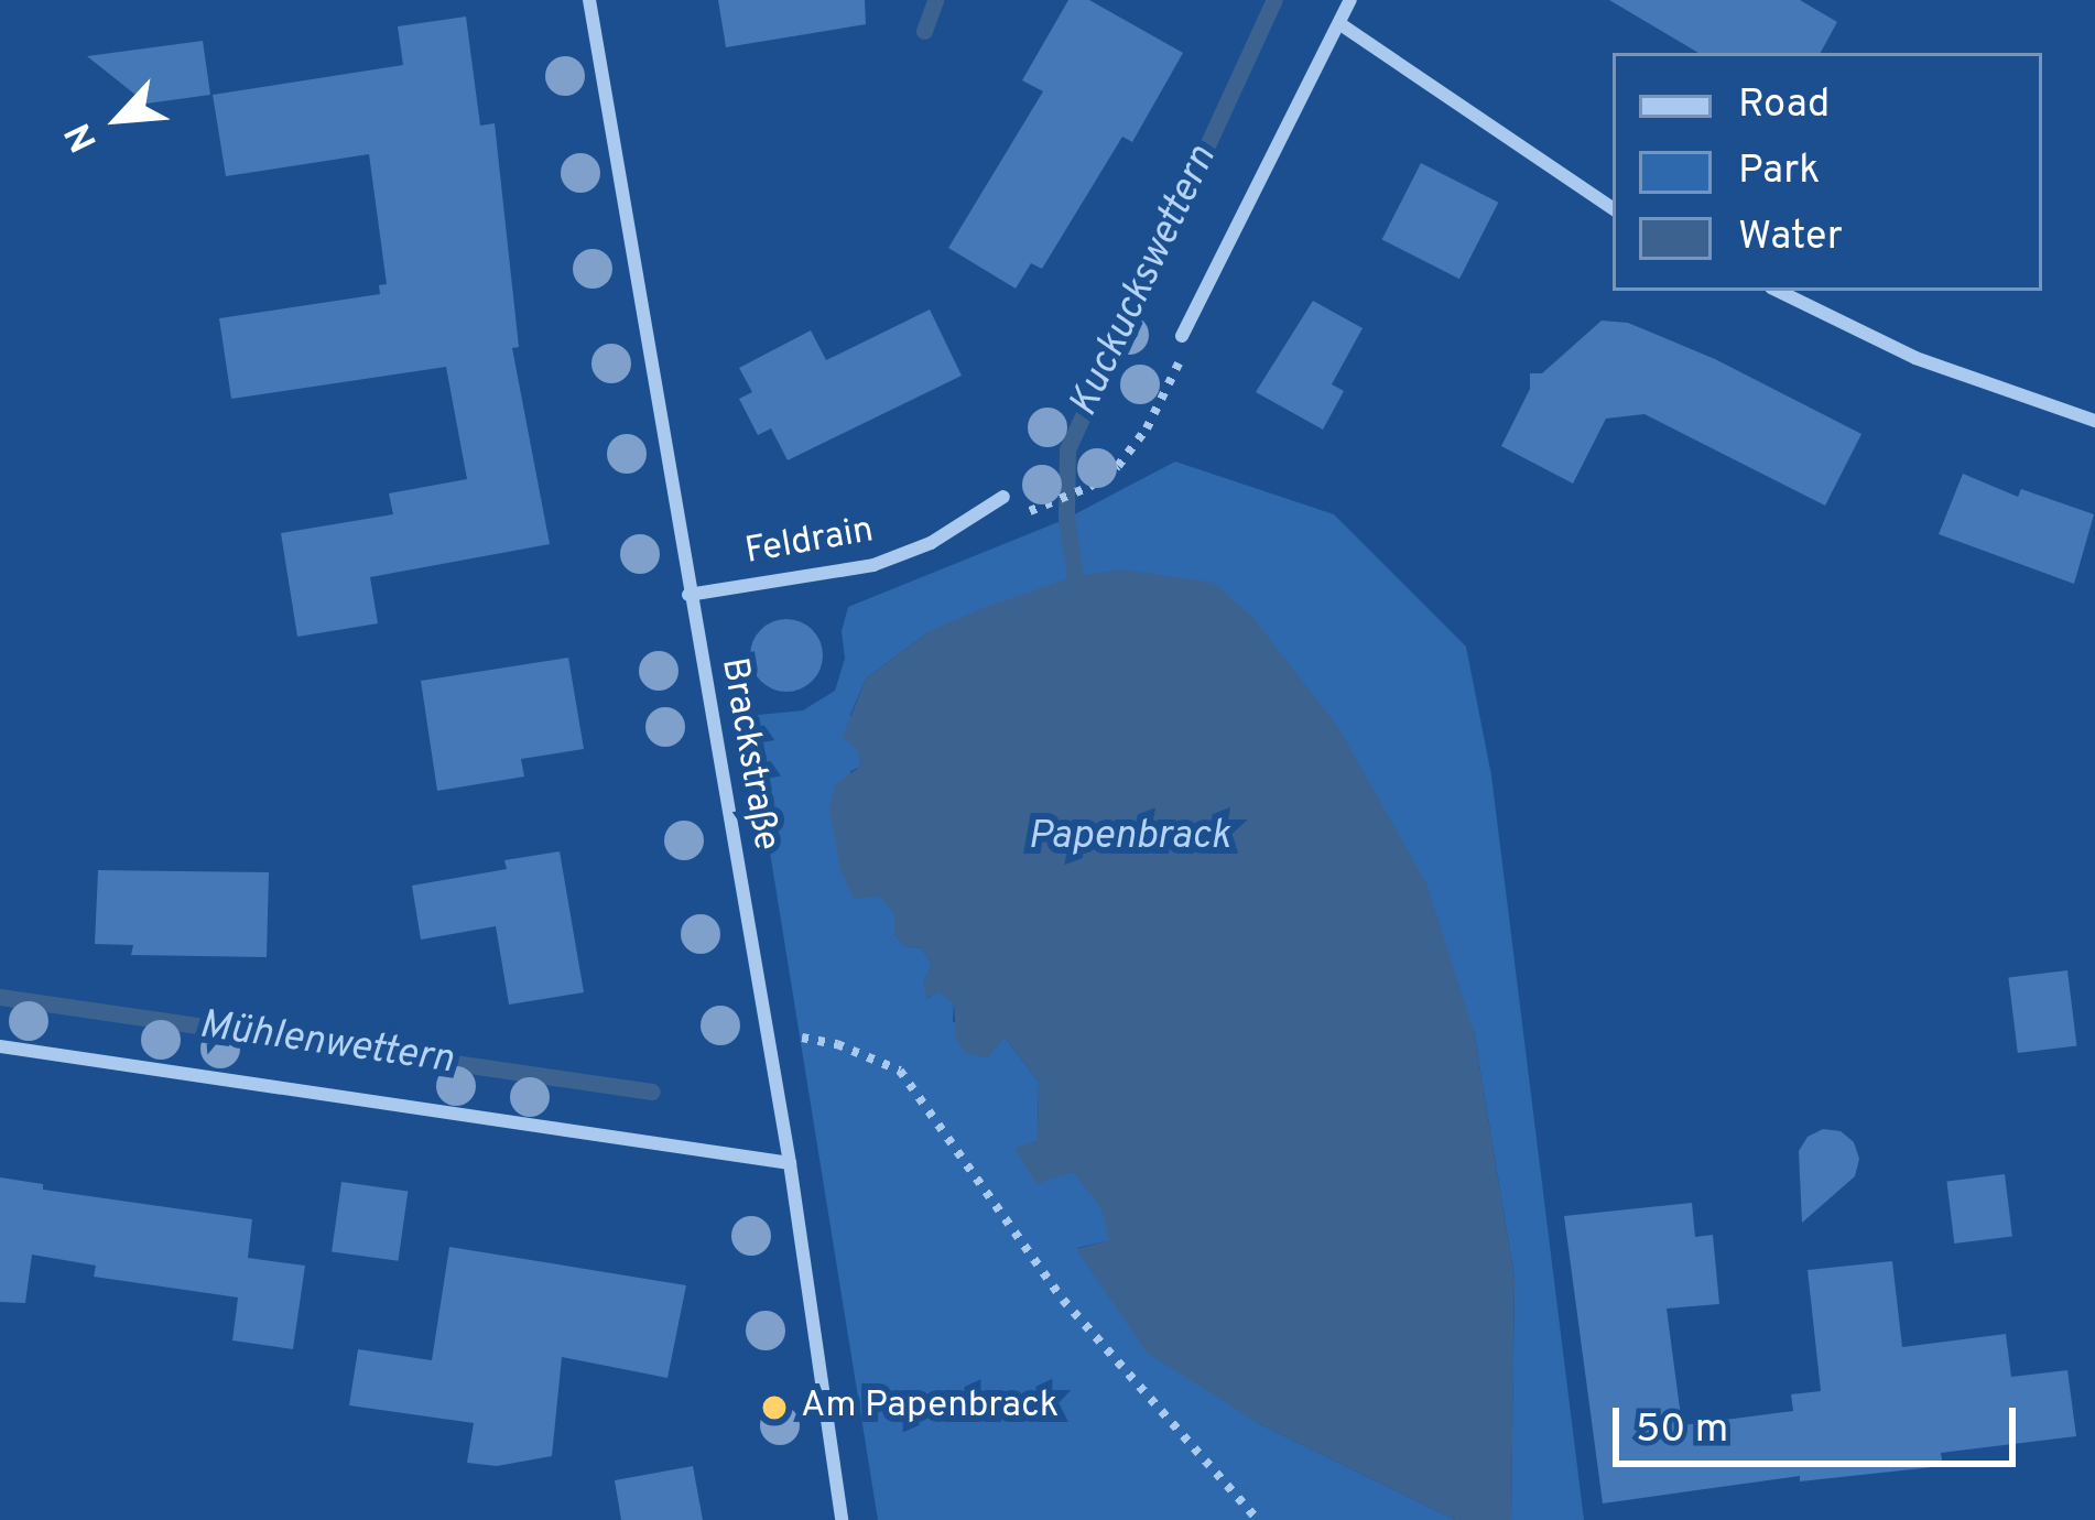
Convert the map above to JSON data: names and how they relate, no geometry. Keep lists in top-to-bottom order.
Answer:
{
  "streets": {
    "street": ["Feldrain", "Brackstraße"]
  },
  "crossings": [
    ["Feldrain", "Brackstraße"]
  ],
  "water": ["Kuckuckswettern", "Papenbrack", "Mühlenwettern"],
  "places": ["Am Papenbrack"],
  "legend": ["Road", "Park", "Water"],
  "scale_bar": "50 m",
  "north": "bottom left"
}
